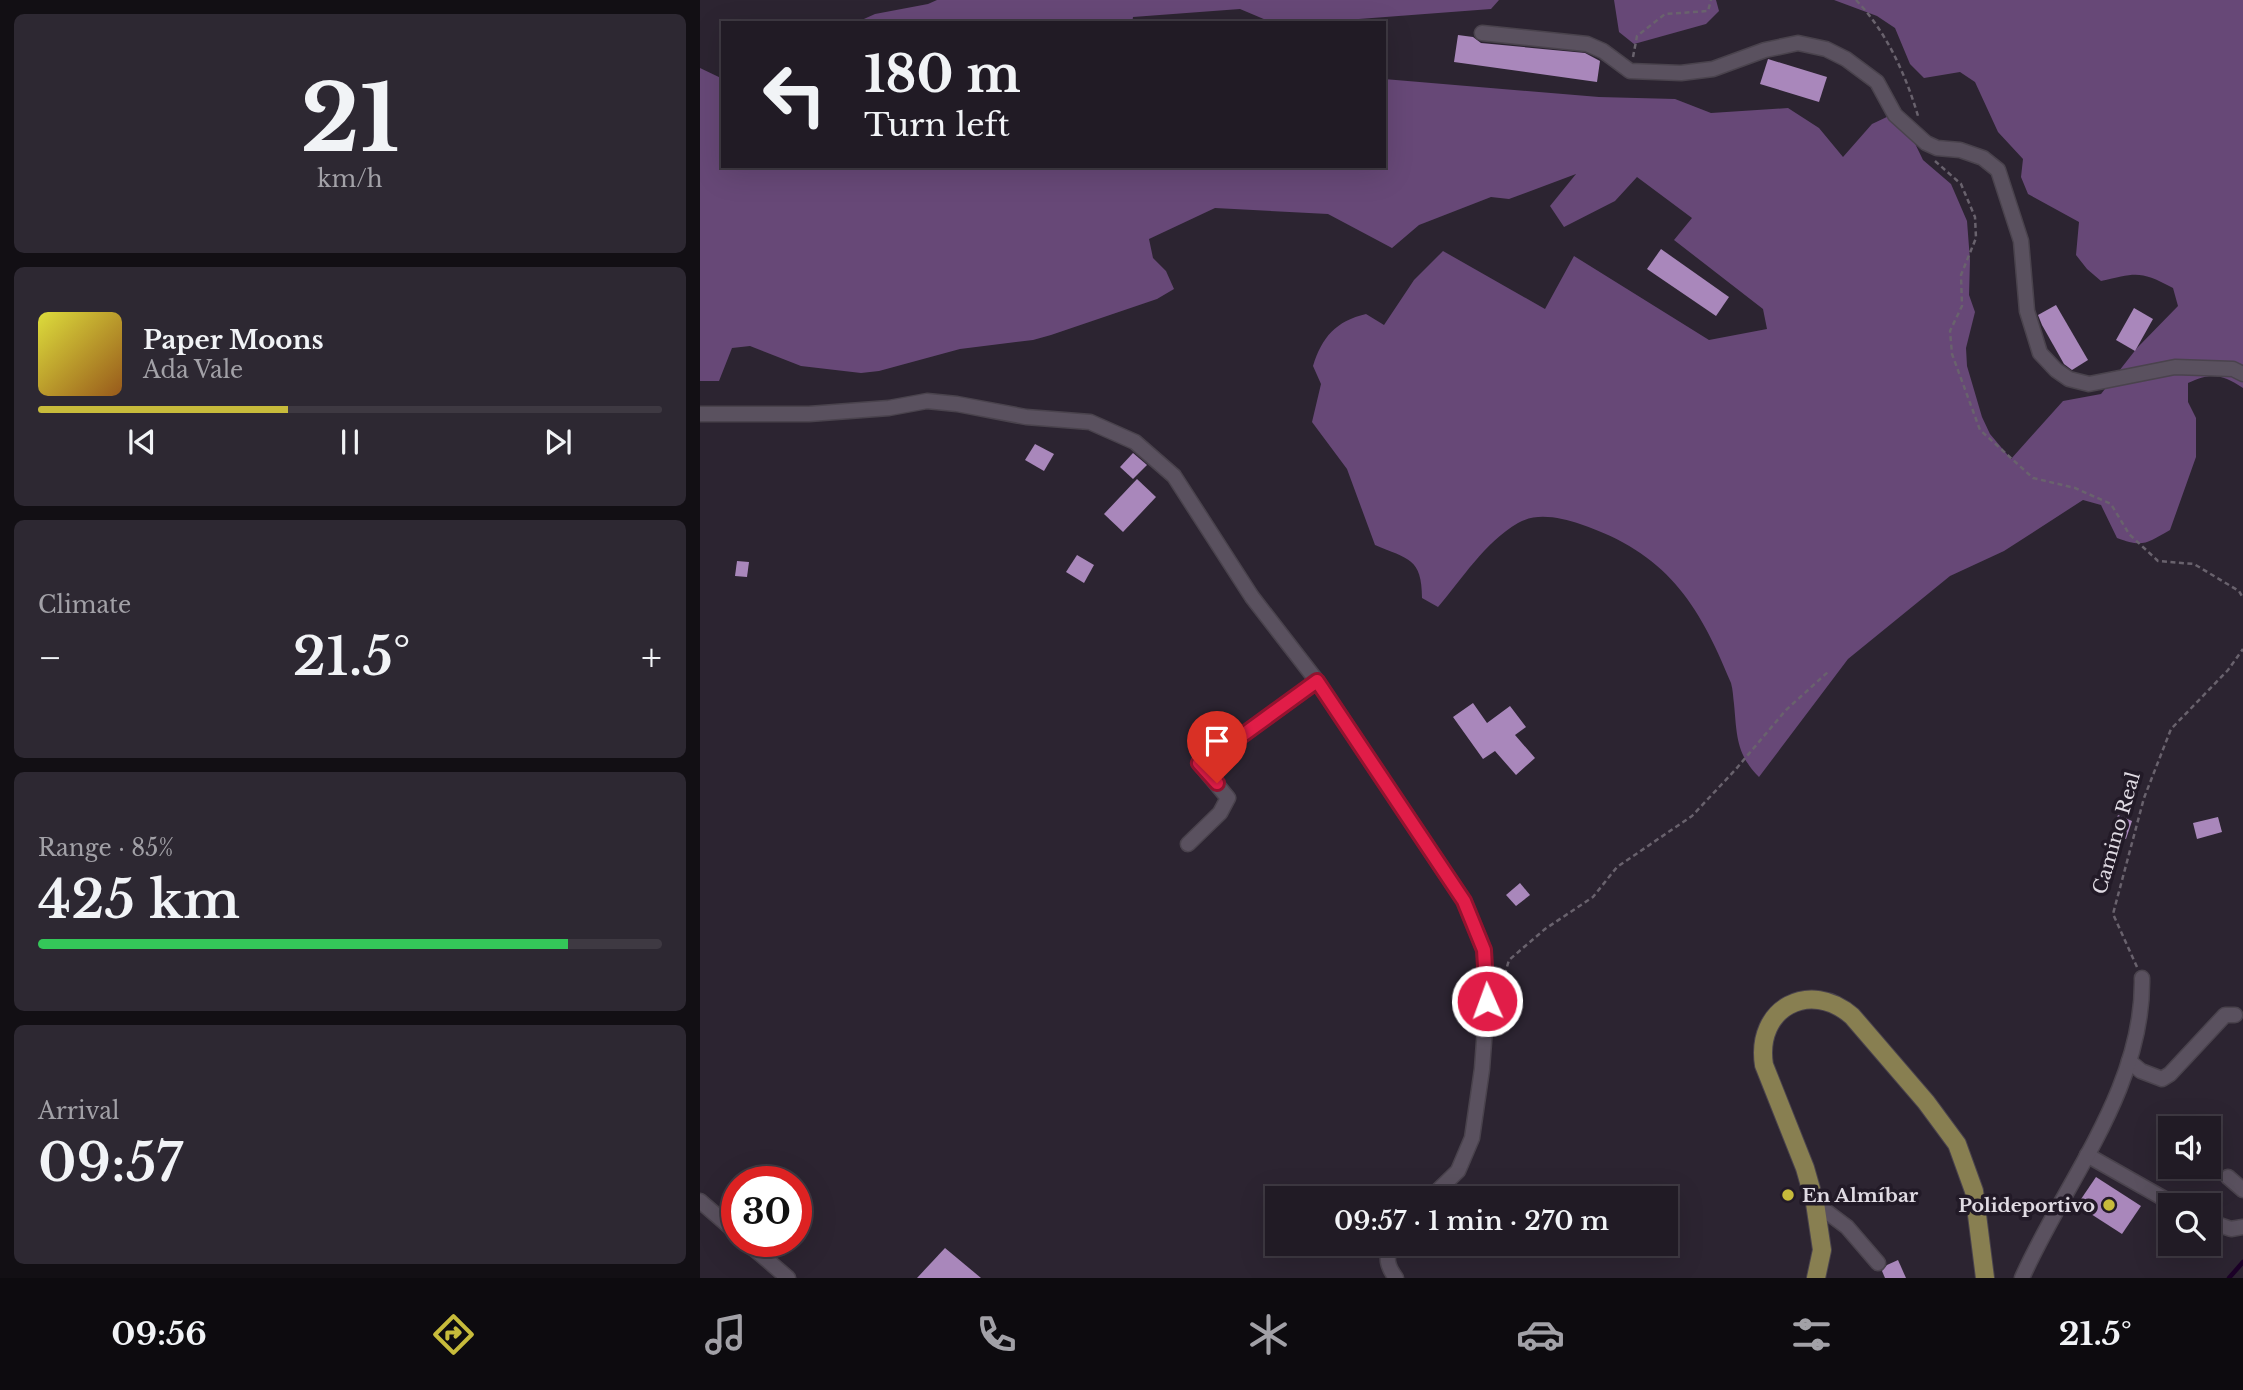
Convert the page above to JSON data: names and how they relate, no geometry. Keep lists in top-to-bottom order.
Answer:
{
  "streets": {
    "path": ["Camino Real"]
  },
  "places": ["En Almíbar", "Polideportivo"],
  "page": {
    "tile": [
      ["21", "km/h"],
      "Climate",
      ["Range · 85%", "425 km"],
      ["Arrival", "09:57"]
    ],
    "turn": ["180 m", "Turn left"],
    "song": ["Paper Moons", "Ada Vale"],
    "heat": ["−", "21.5°", "+"],
    "limit": "30",
    "trip": "09:57 · 1 min · 270 m",
    "tabs": ["09:56", "21.5°"]
  }
}
